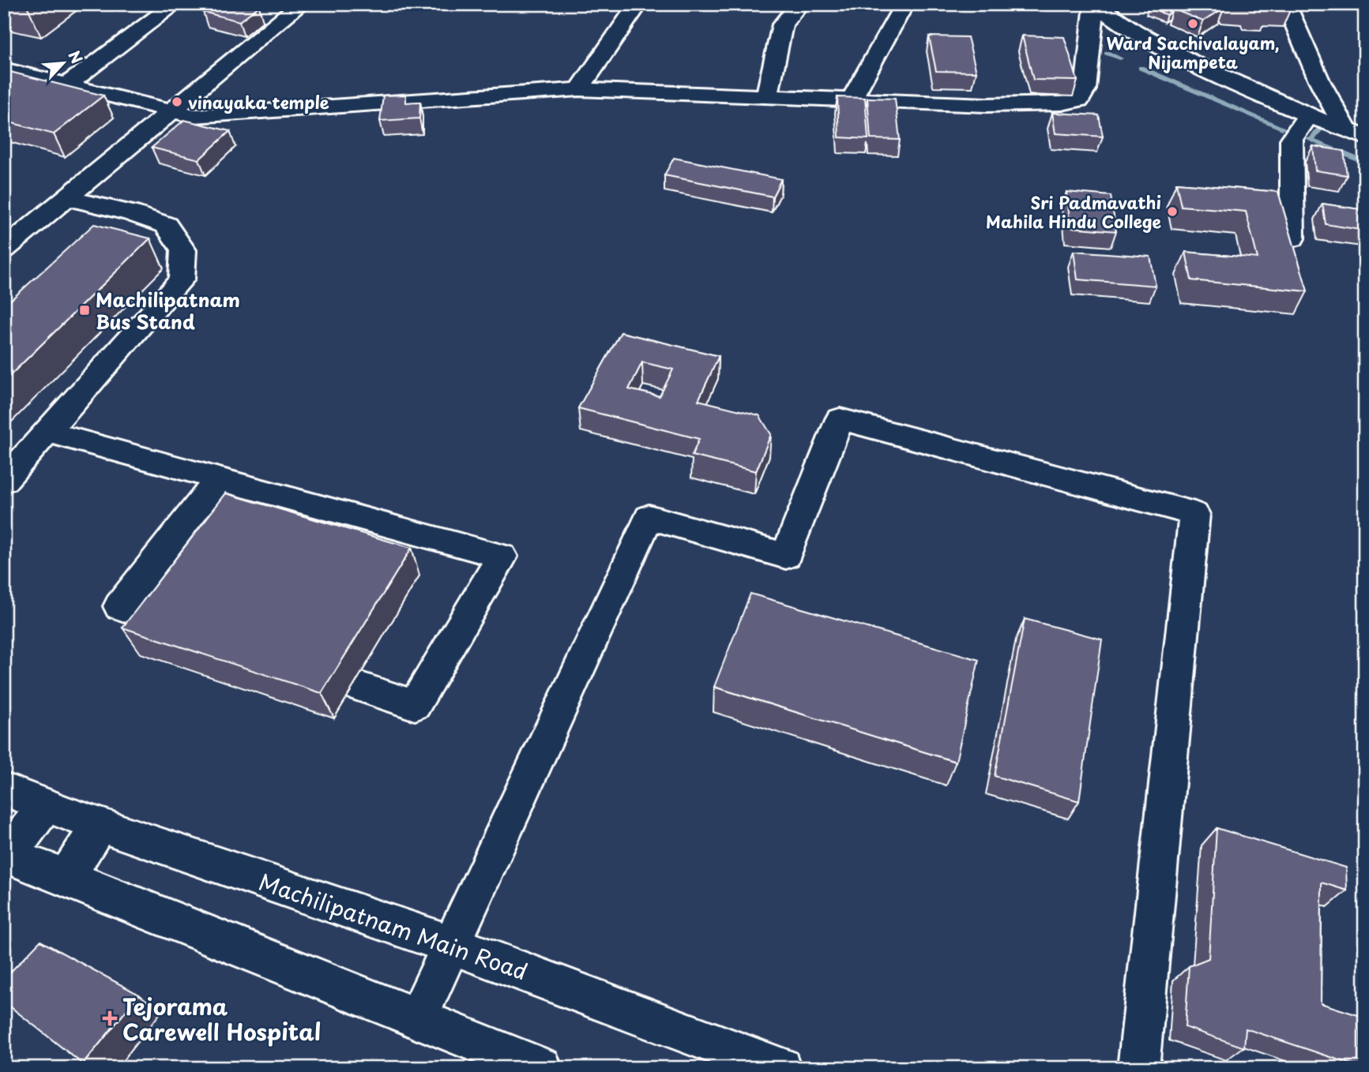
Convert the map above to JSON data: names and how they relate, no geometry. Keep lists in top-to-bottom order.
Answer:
{
  "streets": {
    "street": ["Machilipatnam Main Road"]
  },
  "places": {
    "other": ["Ward Sachivalayam, Nijampeta", "vinayaka temple", "Sri Padmavathi Mahila Hindu College"],
    "transit": ["Machilipatnam Bus Stand"],
    "health": ["Tejorama Carewell Hospital"]
  },
  "north": "top right"
}
